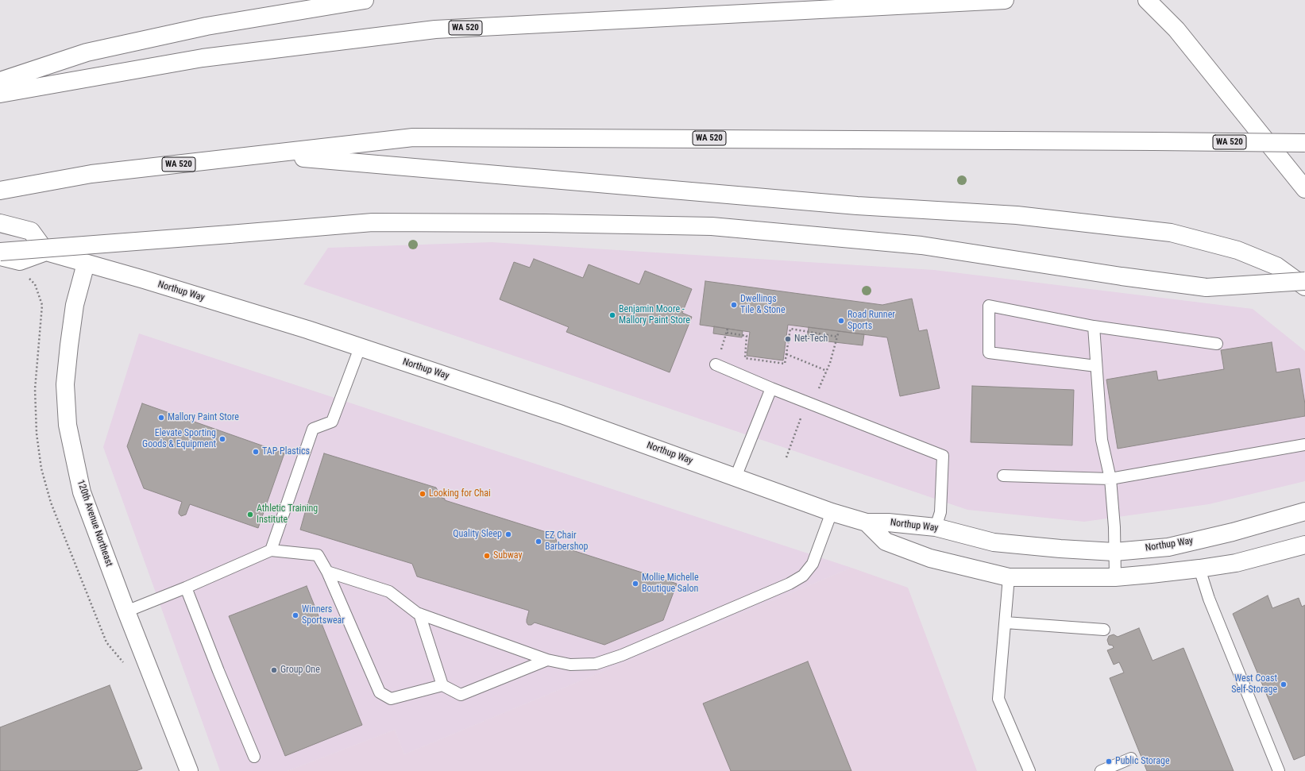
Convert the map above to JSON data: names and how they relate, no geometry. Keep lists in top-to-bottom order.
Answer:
{
  "streets": {
    "main road": ["WA 520", "Northup Way", "120th Avenue Northeast"]
  },
  "crossings": [
    ["Northup Way", "120th Avenue Northeast"]
  ],
  "places": [
    "Dwellings Tile & Stone",
    "Benjamin Moore - Mallory Paint Store",
    "Road Runner Sports",
    "Net-Tech",
    "Mallory Paint Store",
    "Elevate Sporting Goods & Equipment",
    "TAP Plastics",
    "Looking for Chai",
    "Athletic Training Institute",
    "Quality Sleep",
    "EZ Chair Barbershop",
    "Subway",
    "Mollie Michelle Boutique Salon",
    "Winners Sportswear",
    "Group One",
    "West Coast Self-Storage",
    "Public Storage"
  ]
}
